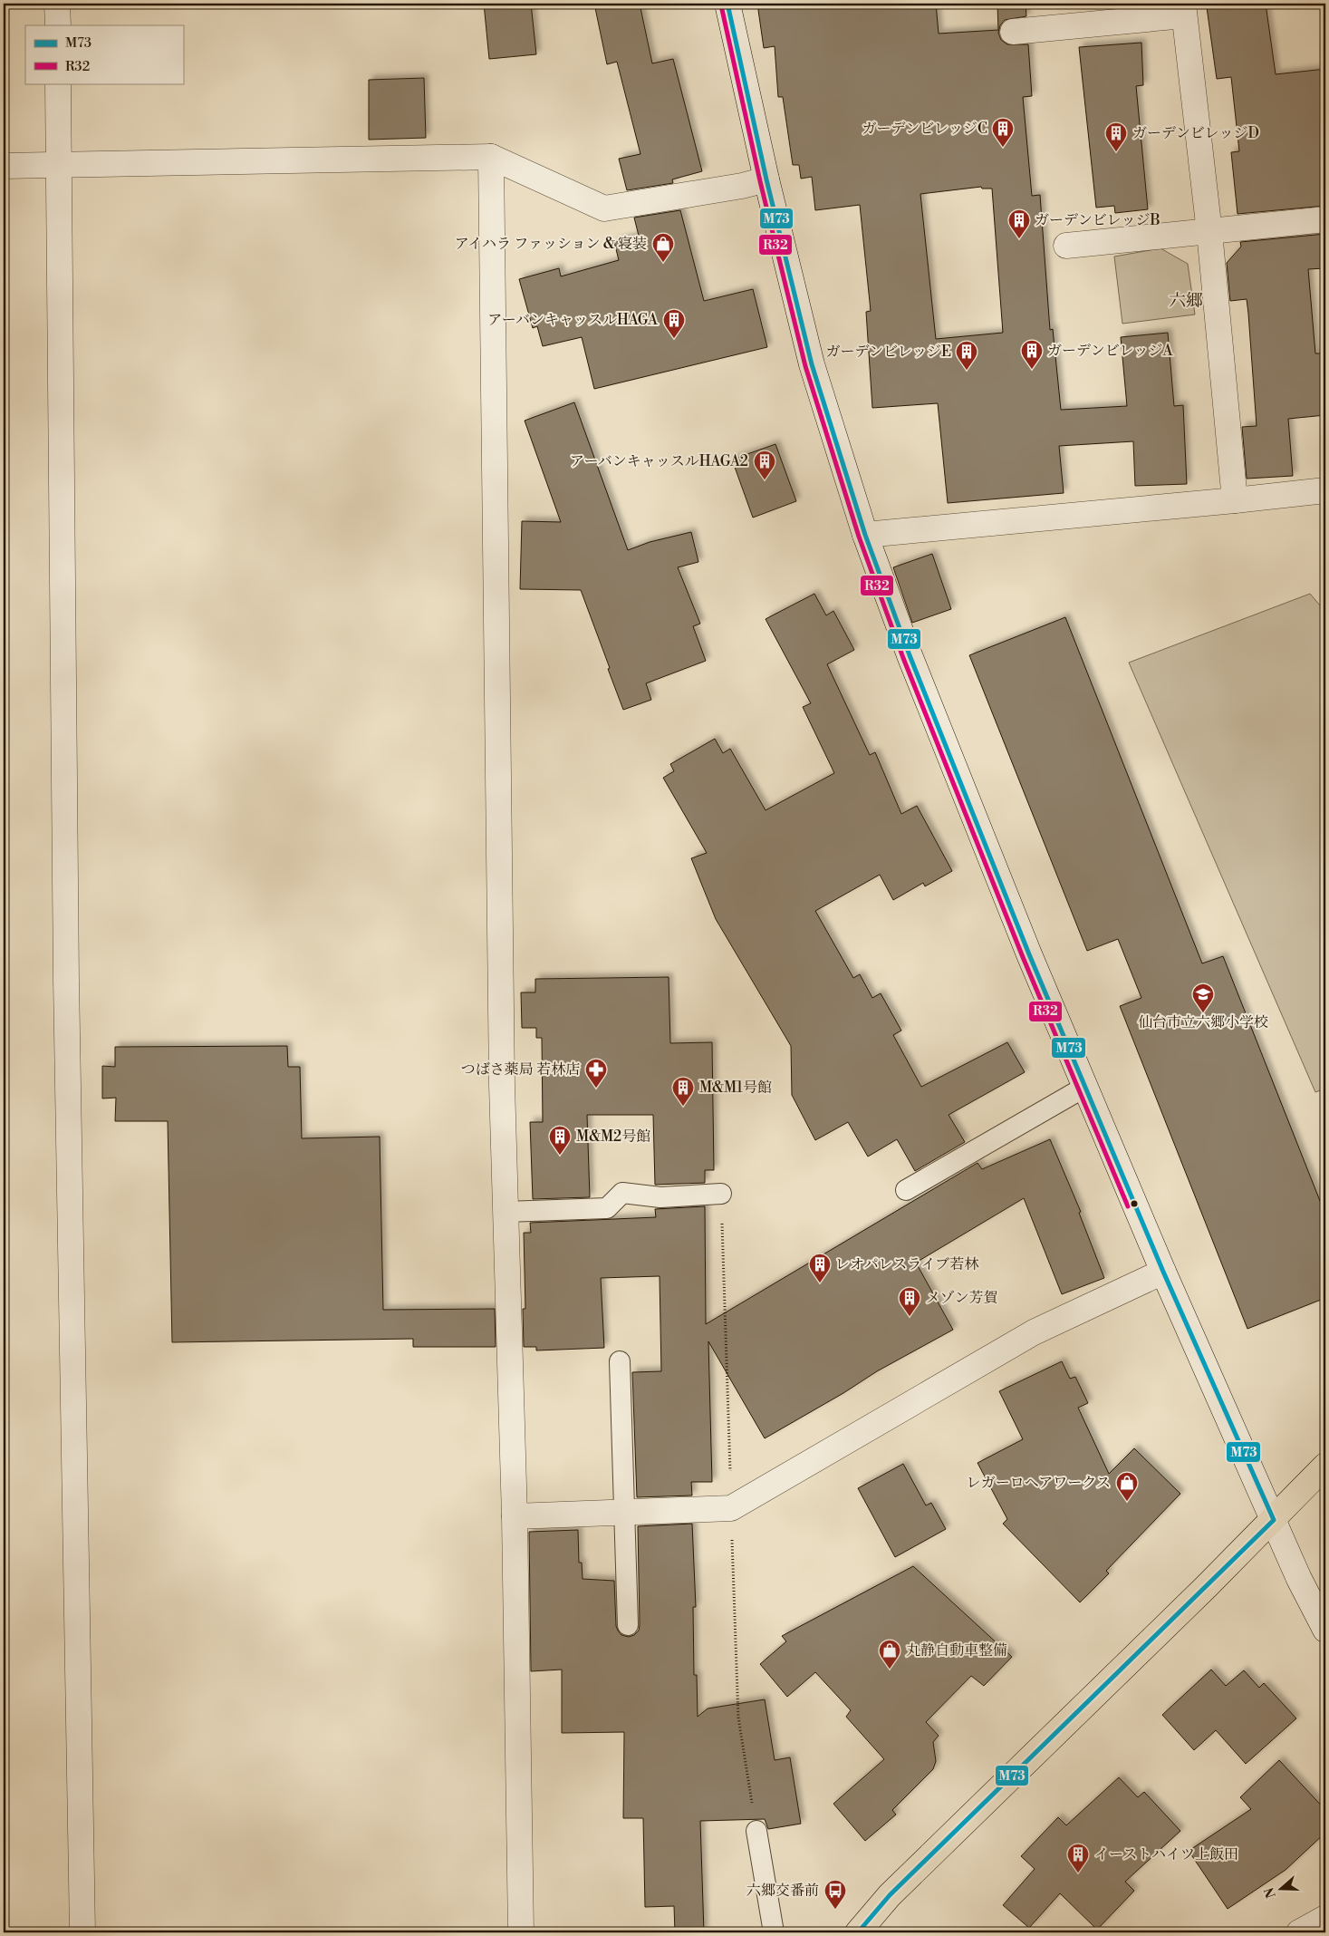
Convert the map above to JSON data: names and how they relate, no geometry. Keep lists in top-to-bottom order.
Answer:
{
  "districts": ["六郷"],
  "places": {
    "building": [
      "ガーデンビレッジC",
      "ガーデンビレッジD",
      "ガーデンビレッジB",
      "アーバンキャッスルHAGA",
      "ガーデンビレッジA",
      "ガーデンビレッジE",
      "アーバンキャッスルHAGA2",
      "M&M1号館",
      "M&M2号館",
      "レオパレスライブ若林",
      "メゾン芳賀",
      "イーストハイツ上飯田"
    ],
    "shop": ["アイハラ ファッション & 寝装", "レガーロヘアワークス", "丸静自動車整備"],
    "school or university": ["仙台市立六郷小学校"],
    "pharmacy": ["つばさ薬局 若林店"],
    "bus stop": ["六郷交番前"]
  },
  "lines": ["transit line M73", "transit line R32"],
  "legend": ["M73", "R32"],
  "north": "left"
}
